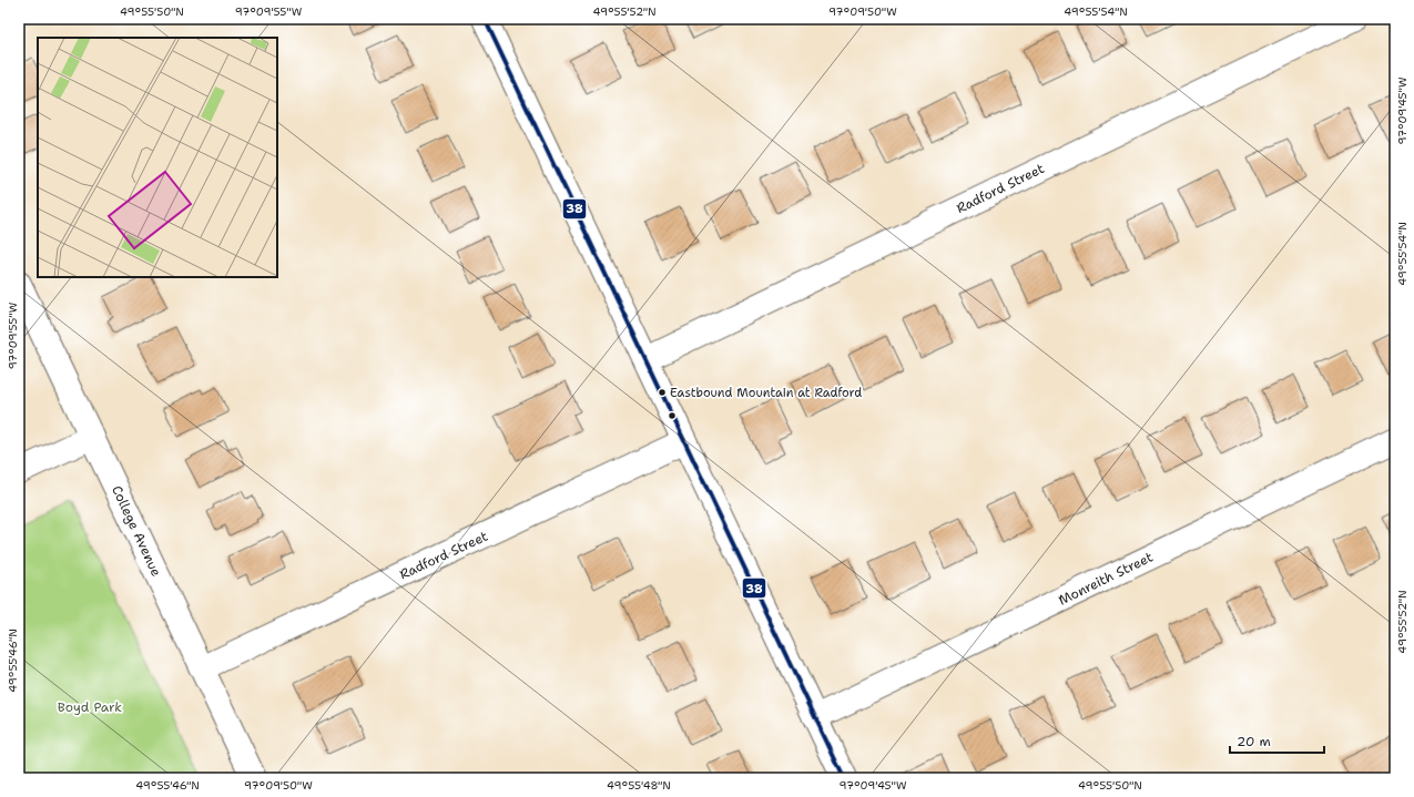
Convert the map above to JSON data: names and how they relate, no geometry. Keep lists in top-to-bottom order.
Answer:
{
  "streets": {
    "street": ["Radford Street", "College Avenue", "Monreith Street"]
  },
  "crossings": [
    ["Radford Street", "College Avenue"]
  ],
  "parks": ["Boyd Park"],
  "places": ["Eastbound Mountain at Radford"],
  "lines": ["transit line 38"],
  "scale_bar": "20 m",
  "coordinates": [
    "49°55'50\"N",
    "97°09'55\"W",
    "49°55'52\"N",
    "97°09'50\"W",
    "49°55'54\"N",
    "97°09'45\"W",
    "49°55'46\"N",
    "49°55'48\"N"
  ]
}
